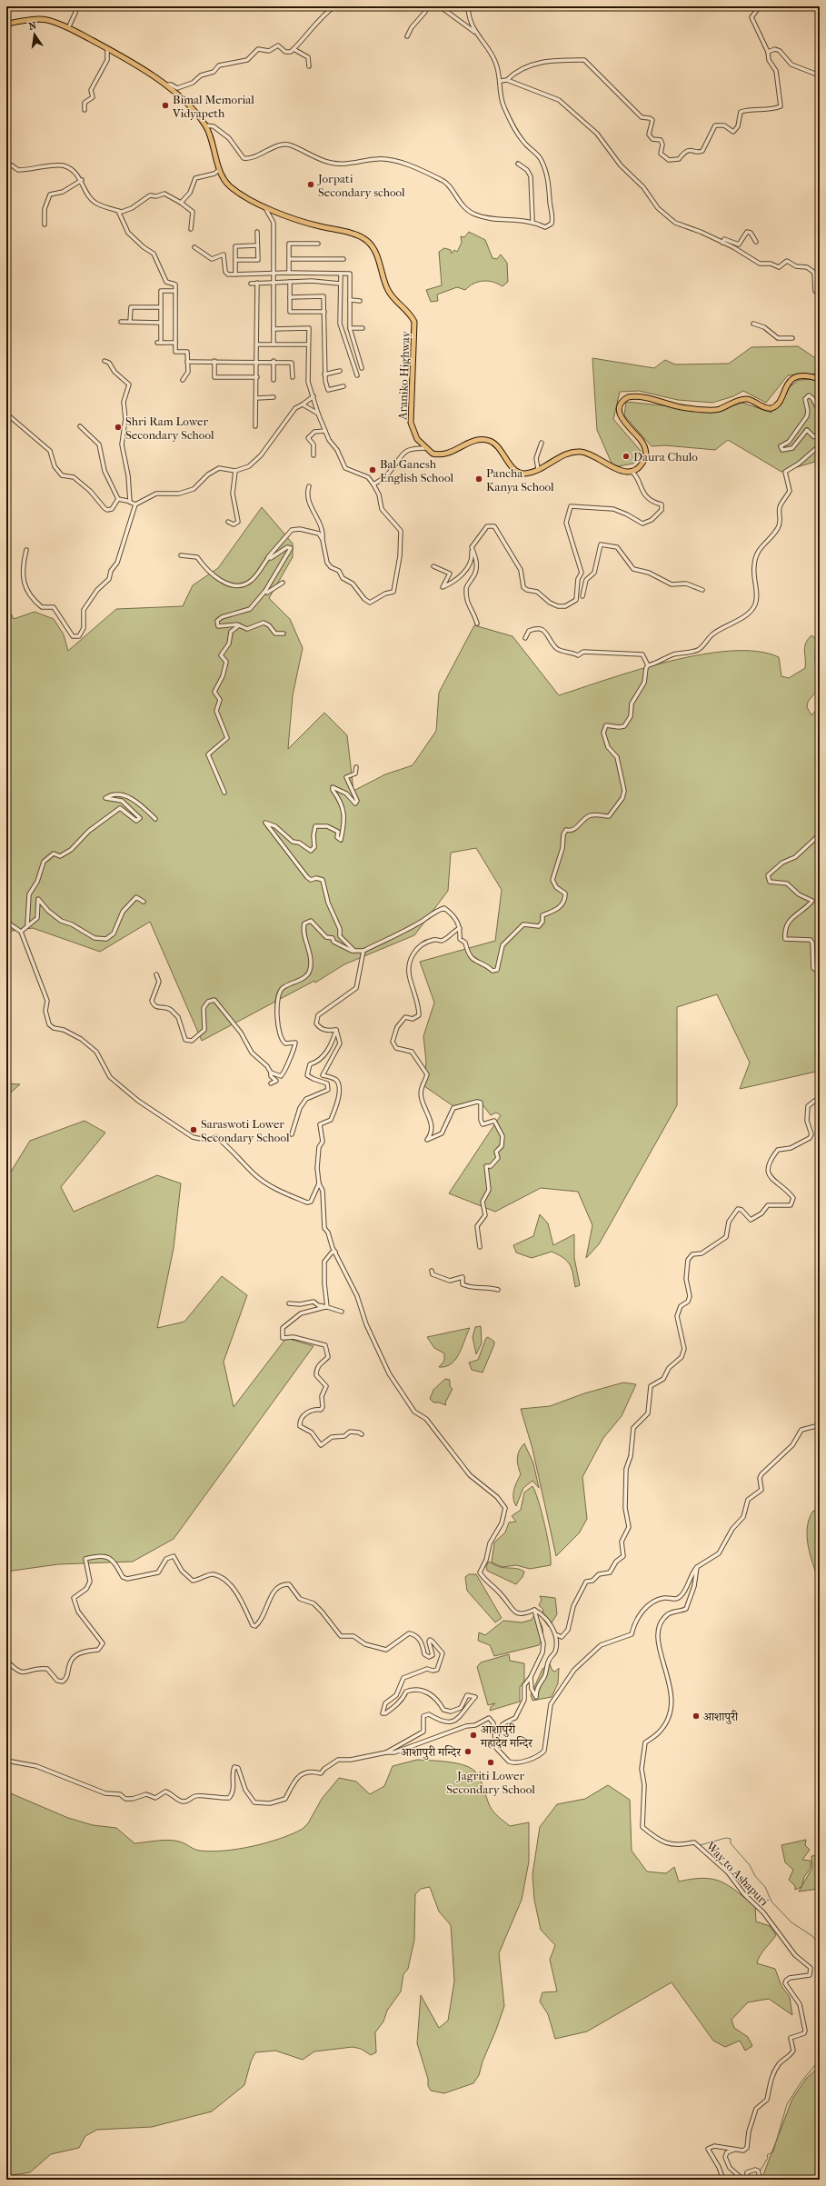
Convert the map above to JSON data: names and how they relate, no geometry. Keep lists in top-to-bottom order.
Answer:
{
  "streets": {
    "highway": ["Araniko Highway"],
    "street": ["Way to Ashapuri"]
  },
  "places": [
    "Bimal Memorial Vidyapeth",
    "Jorpati Secondary school",
    "Shri Ram Lower Secondary School",
    "Daura Chulo",
    "Bal Ganesh English School",
    "Pancha Kanya School",
    "Saraswoti Lower Secondary School",
    "आशापुरी",
    "आशापुरी महादेव मन्दिर",
    "आशापुरी मन्दिर",
    "Jagriti Lower Secondary School"
  ],
  "north": "top"
}
